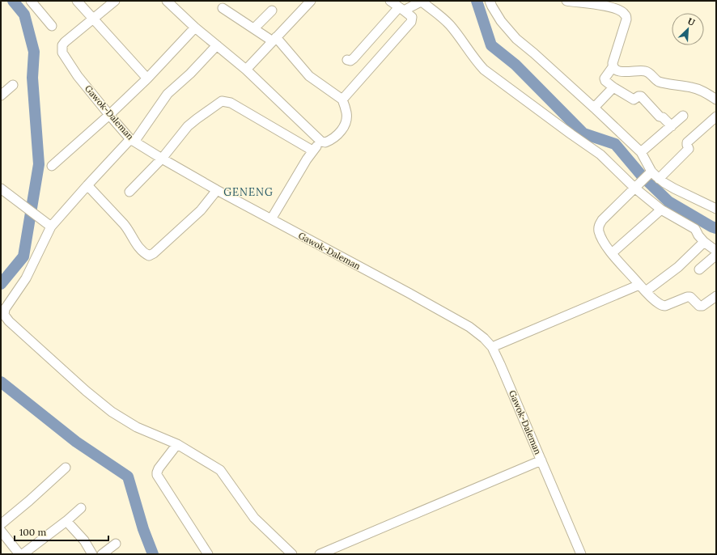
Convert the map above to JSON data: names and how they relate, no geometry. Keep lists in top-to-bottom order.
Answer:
{
  "streets": {
    "street": ["Gawok-Daleman"]
  },
  "districts": ["GENENG"],
  "scale_bar": "100 m",
  "north": "top right"
}
